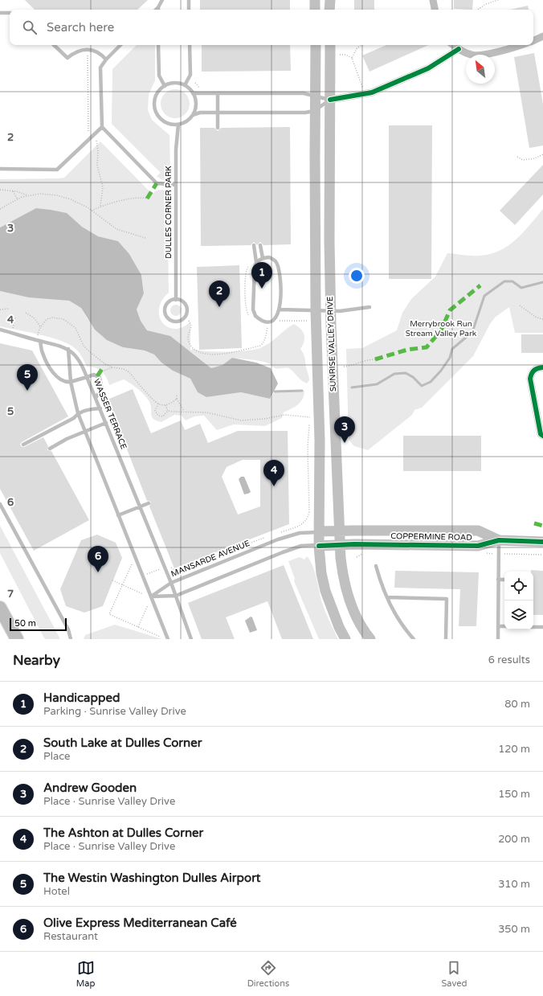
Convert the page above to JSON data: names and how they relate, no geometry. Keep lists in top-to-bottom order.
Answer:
{
  "streets": {
    "main road": ["SUNRISE VALLEY DRIVE", "COPPERMINE ROAD"],
    "lane": ["DULLES CORNER PARK", "WASSER TERRACE", "MANSARDE AVENUE"]
  },
  "crossings": [
    ["SUNRISE VALLEY DRIVE", "COPPERMINE ROAD"],
    ["SUNRISE VALLEY DRIVE", "MANSARDE AVENUE"],
    ["WASSER TERRACE", "MANSARDE AVENUE"],
    ["COPPERMINE ROAD", "MANSARDE AVENUE"]
  ],
  "parks": ["Merrybrook Run Stream Valley Park"],
  "scale_bar": "50 m",
  "north": "top left",
  "page": {
    "search": "Search here",
    "pins": [
      "1",
      "2",
      "5",
      "3",
      "4",
      "6"
    ],
    "scale": "50 m",
    "heading": ["Nearby", "6 results"],
    "list": [
      {
        "mark": "1",
        "name": "Handicapped",
        "note": "Parking · Sunrise Valley Drive",
        "value": "80 m"
      },
      {
        "mark": "2",
        "name": "South Lake at Dulles Corner",
        "note": "Place",
        "value": "120 m"
      },
      {
        "mark": "3",
        "name": "Andrew Gooden",
        "note": "Place · Sunrise Valley Drive",
        "value": "150 m"
      },
      {
        "mark": "4",
        "name": "The Ashton at Dulles Corner",
        "note": "Place · Sunrise Valley Drive",
        "value": "200 m"
      },
      {
        "mark": "5",
        "name": "The Westin Washington Dulles Airport",
        "note": "Hotel",
        "value": "310 m"
      },
      {
        "mark": "6",
        "name": "Olive Express Mediterranean Café",
        "note": "Restaurant",
        "value": "350 m"
      }
    ],
    "nav": ["Map", "Directions", "Saved"]
  },
  "grid": {
    "rows": [
      "2",
      "3",
      "4",
      "5",
      "6",
      "7"
    ]
  }
}
